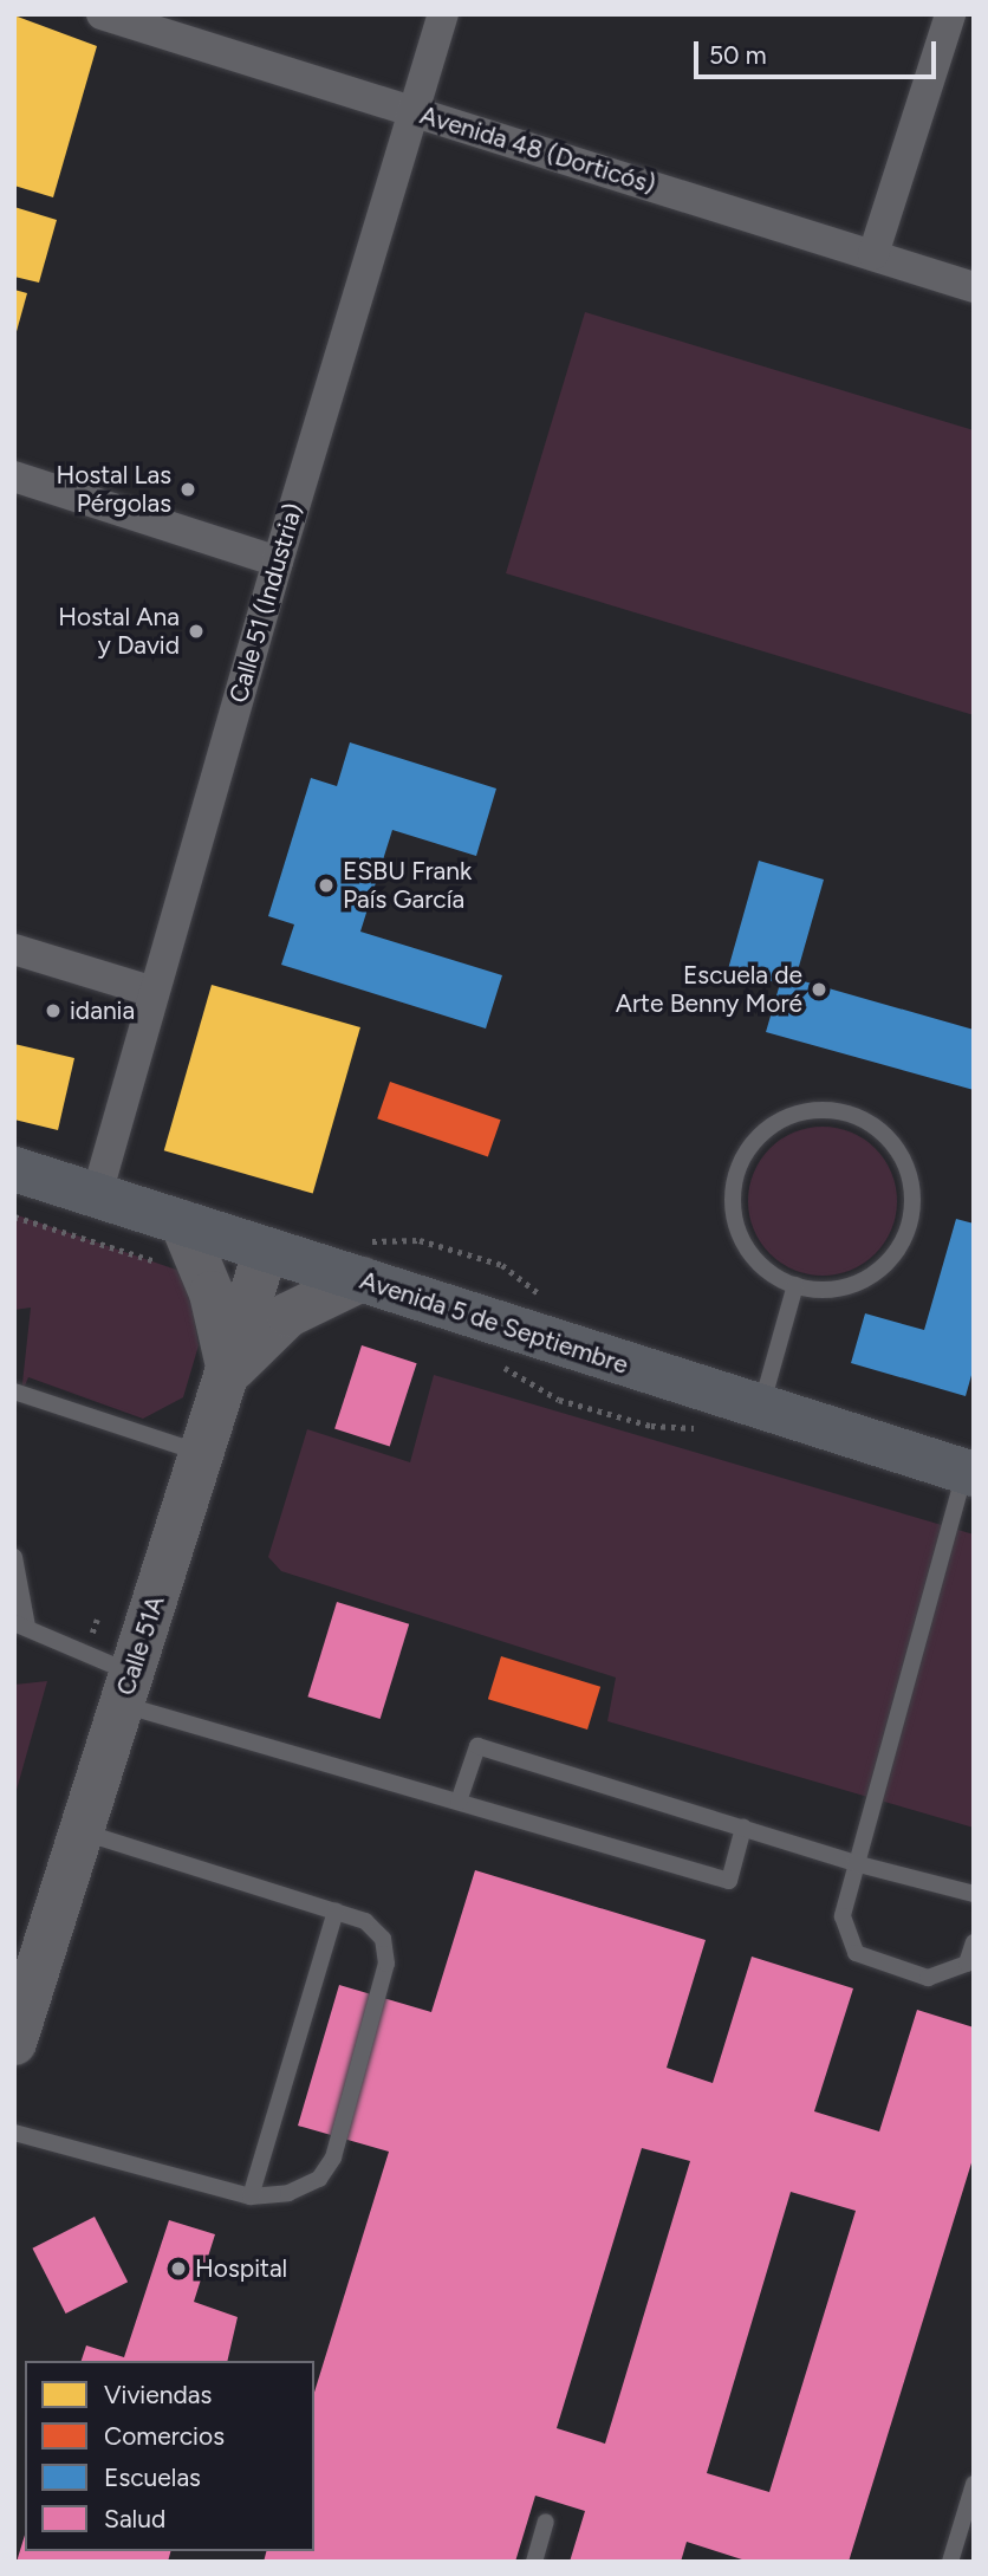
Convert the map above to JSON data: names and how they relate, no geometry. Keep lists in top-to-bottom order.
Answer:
{
  "streets": {
    "main road": ["Avenida 5 de Septiembre", "Calle 51A"],
    "street": ["Avenida 48 (Dorticós)", "Calle 51 (Industria)"]
  },
  "crossings": [
    ["Avenida 48 (Dorticós)", "Calle 51 (Industria)"],
    ["Calle 51 (Industria)", "Avenida 5 de Septiembre"],
    ["Avenida 5 de Septiembre", "Calle 51A"]
  ],
  "places": [
    "Hostal Las Pérgolas",
    "Hostal Ana y David",
    "ESBU Frank País García",
    "Escuela de Arte Benny Moré",
    "idania",
    "Hospital"
  ],
  "legend": [
    "Viviendas",
    "Comercios",
    "Escuelas",
    "Salud"
  ],
  "scale_bar": "50 m"
}
